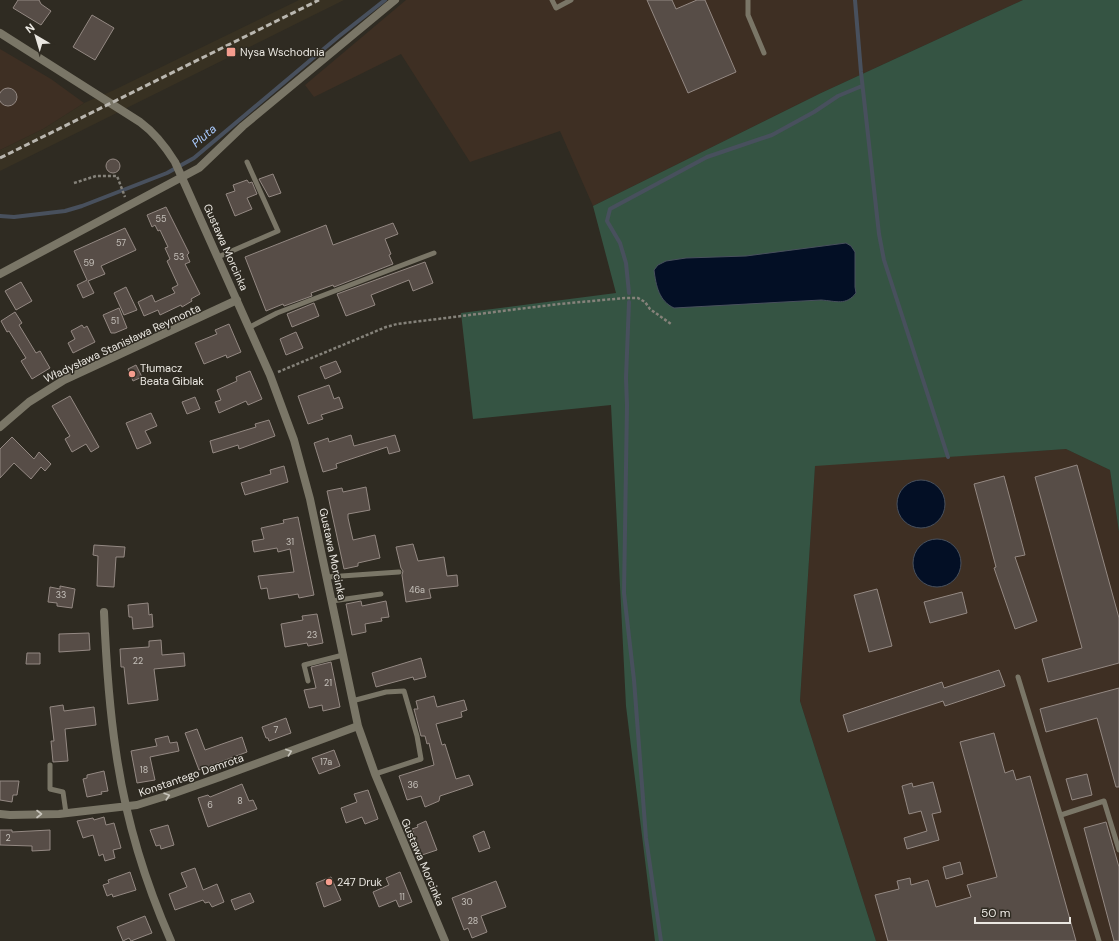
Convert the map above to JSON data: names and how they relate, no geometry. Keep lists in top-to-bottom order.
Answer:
{
  "streets": {
    "street": ["Gustawa Morcinka", "Władysława Stanisława Reymonta", "Konstantego Damrota"]
  },
  "crossings": [
    ["Gustawa Morcinka", "Władysława Stanisława Reymonta"],
    ["Gustawa Morcinka", "Konstantego Damrota"]
  ],
  "one_way": ["Konstantego Damrota"],
  "water": ["Pluta"],
  "places": {
    "transit": ["Nysa Wschodnia"],
    "other": ["Tłumacz Beata Giblak", "247 Druk"]
  },
  "house_numbers": [
    "55",
    "57",
    "53",
    "59",
    "51",
    "31",
    "46a",
    "33",
    "23",
    "22",
    "21",
    "7",
    "17a",
    "18",
    "36",
    "8",
    "6",
    "2",
    "11",
    "30",
    "28"
  ],
  "scale_bar": "50 m",
  "north": "top left"
}
